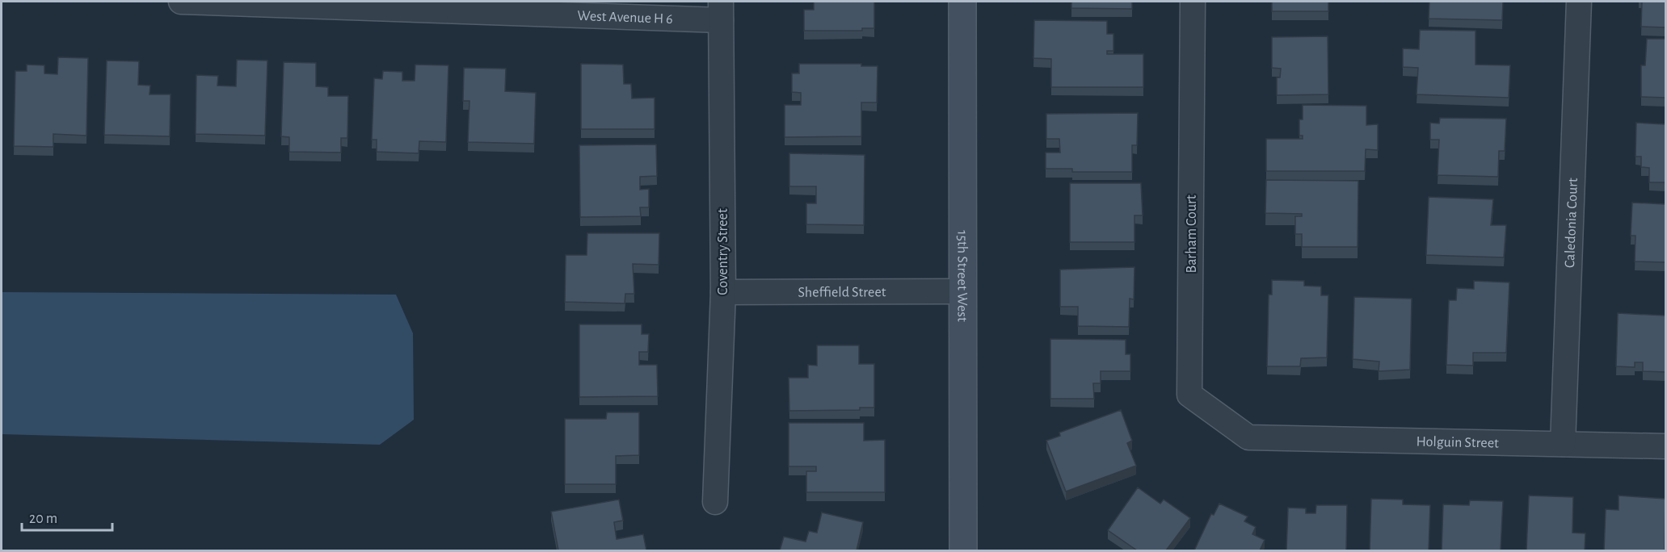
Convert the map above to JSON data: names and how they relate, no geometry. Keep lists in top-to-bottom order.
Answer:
{
  "streets": {
    "street": [
      "West Avenue H 6",
      "Caledonia Court",
      "Barham Court",
      "Coventry Street",
      "15th Street West",
      "Sheffield Street",
      "Holguin Street"
    ]
  },
  "crossings": [
    ["West Avenue H 6", "Coventry Street"],
    ["Caledonia Court", "Holguin Street"],
    ["Barham Court", "Holguin Street"],
    ["Coventry Street", "Sheffield Street"],
    ["15th Street West", "Sheffield Street"]
  ],
  "scale_bar": "20 m"
}
